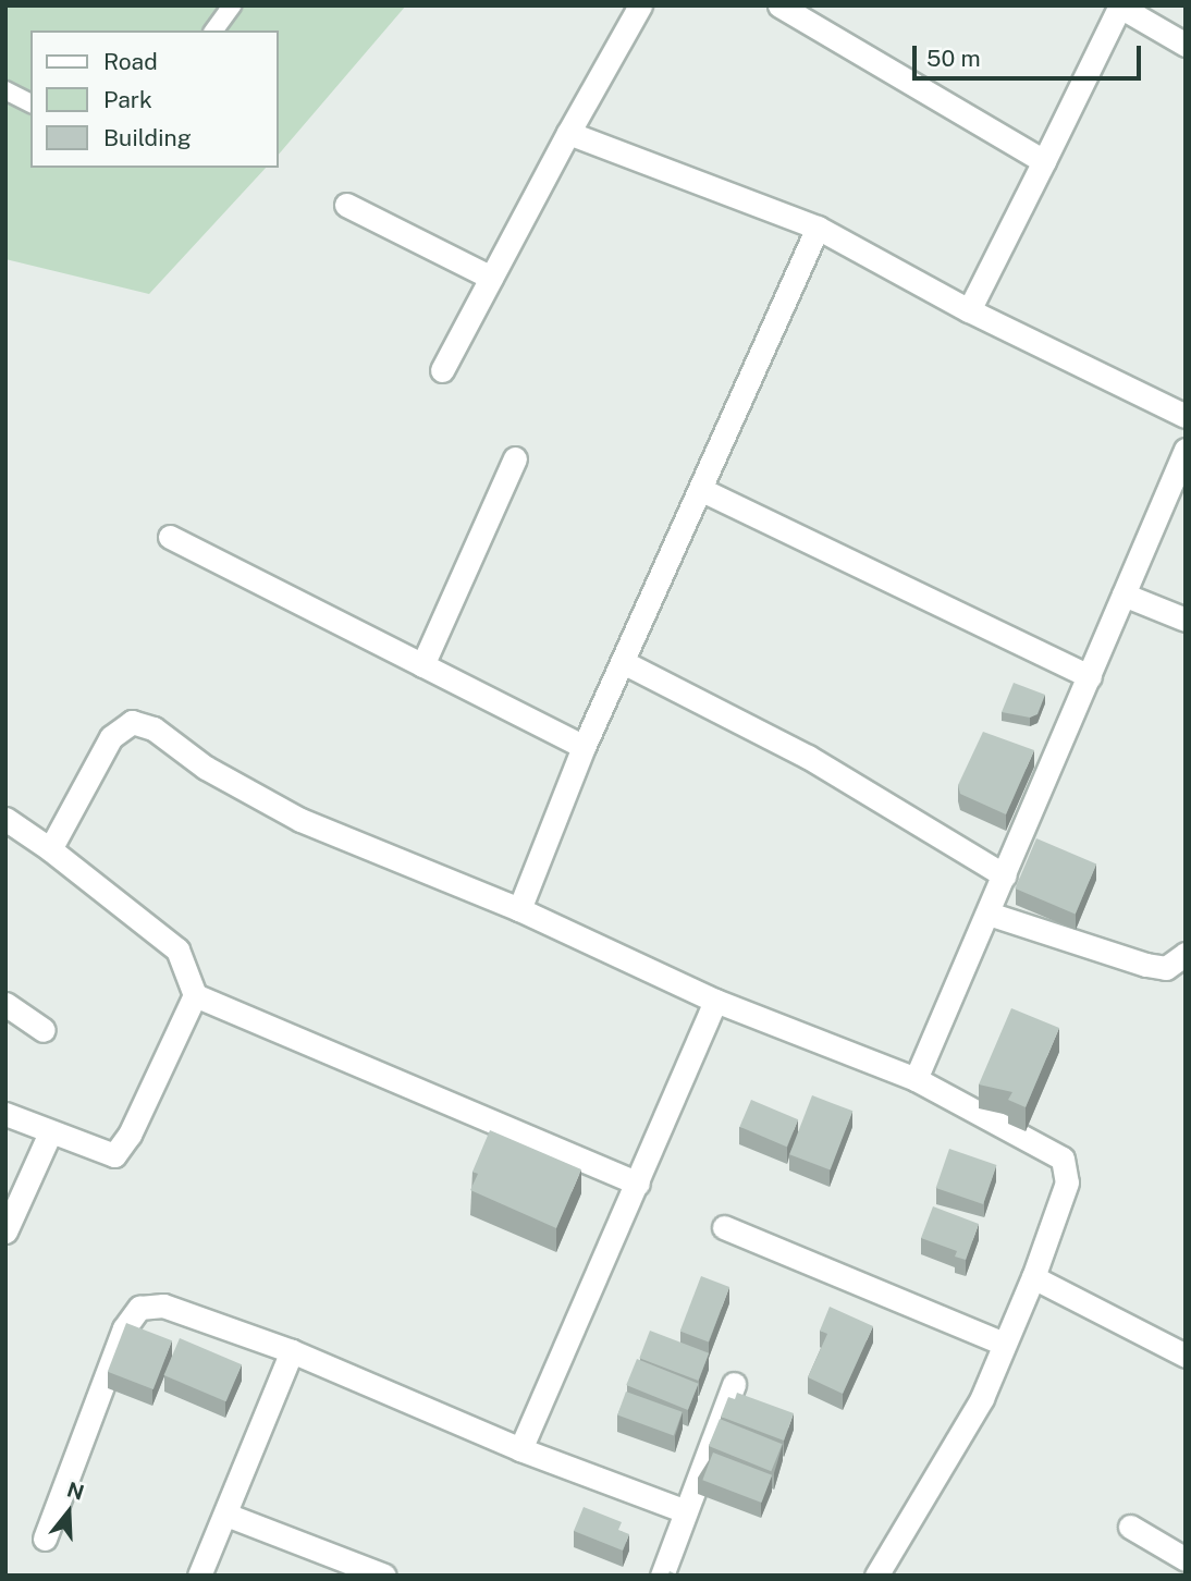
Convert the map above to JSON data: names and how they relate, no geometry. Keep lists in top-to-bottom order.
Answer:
{
  "legend": ["Road", "Park", "Building"],
  "scale_bar": "50 m",
  "north": "top"
}
